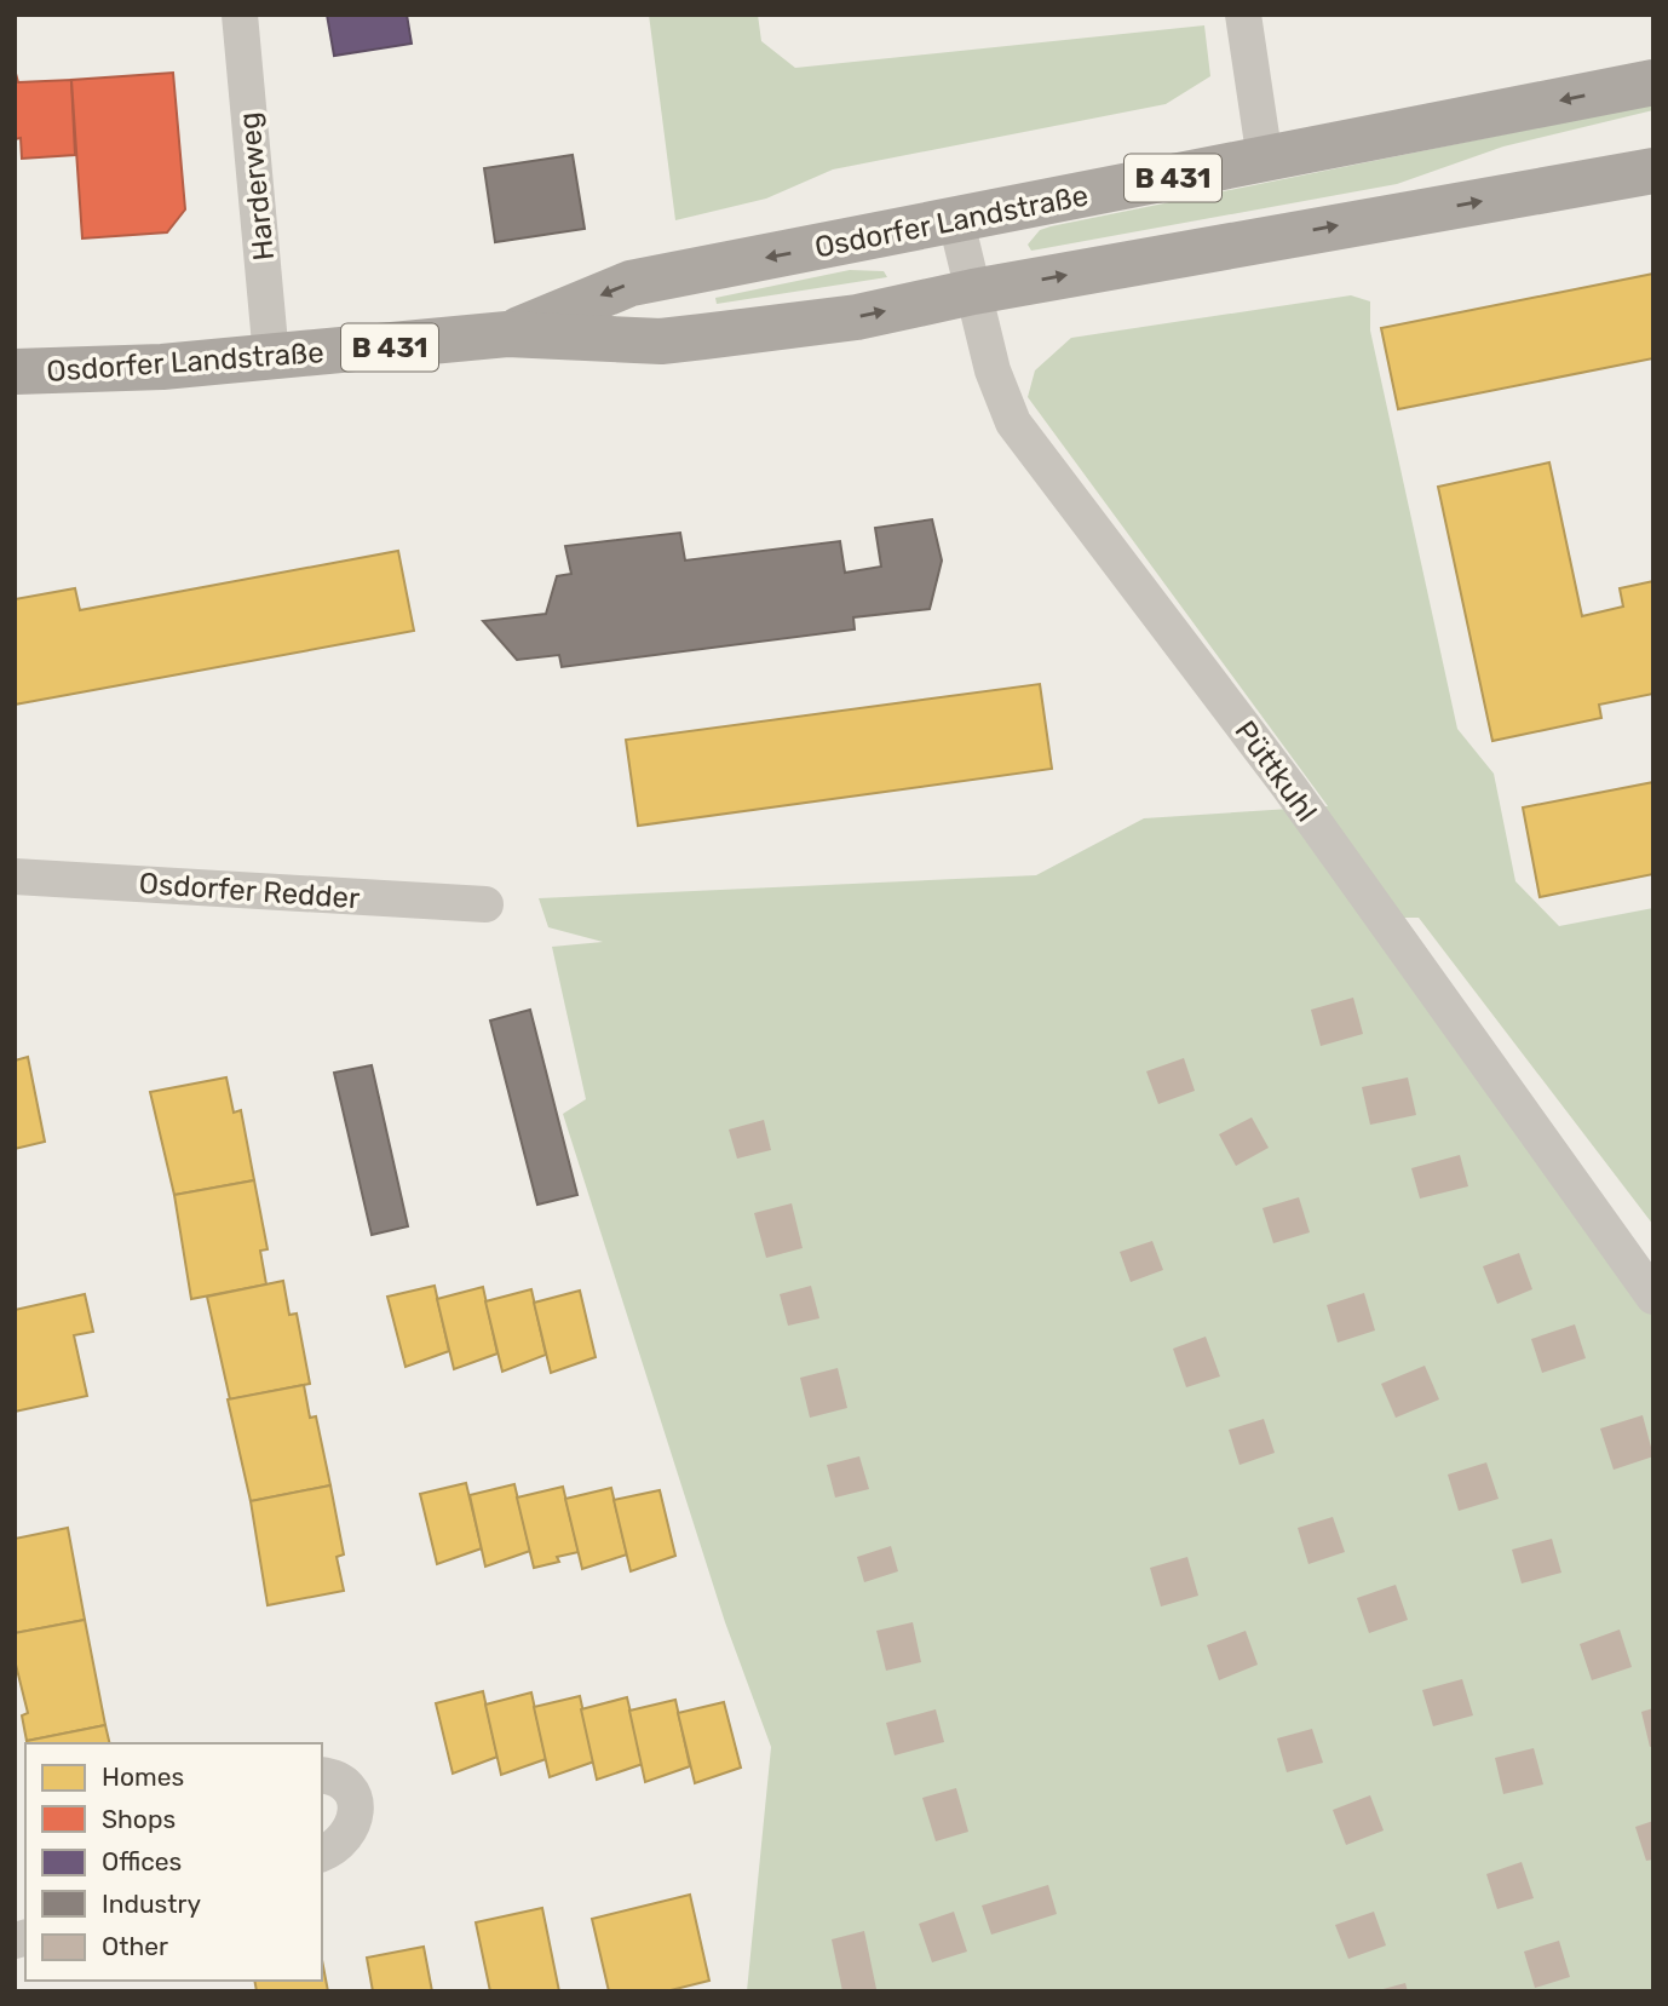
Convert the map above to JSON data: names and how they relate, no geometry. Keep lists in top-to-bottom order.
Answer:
{
  "streets": {
    "main road": ["B 431", "Osdorfer Landstraße"],
    "street": ["Harderweg", "Püttkuhl", "Osdorfer Redder"]
  },
  "crossings": [
    ["Harderweg", "Osdorfer Landstraße"],
    ["Osdorfer Landstraße", "Püttkuhl"]
  ],
  "legend": [
    "Homes",
    "Shops",
    "Offices",
    "Industry",
    "Other"
  ]
}
